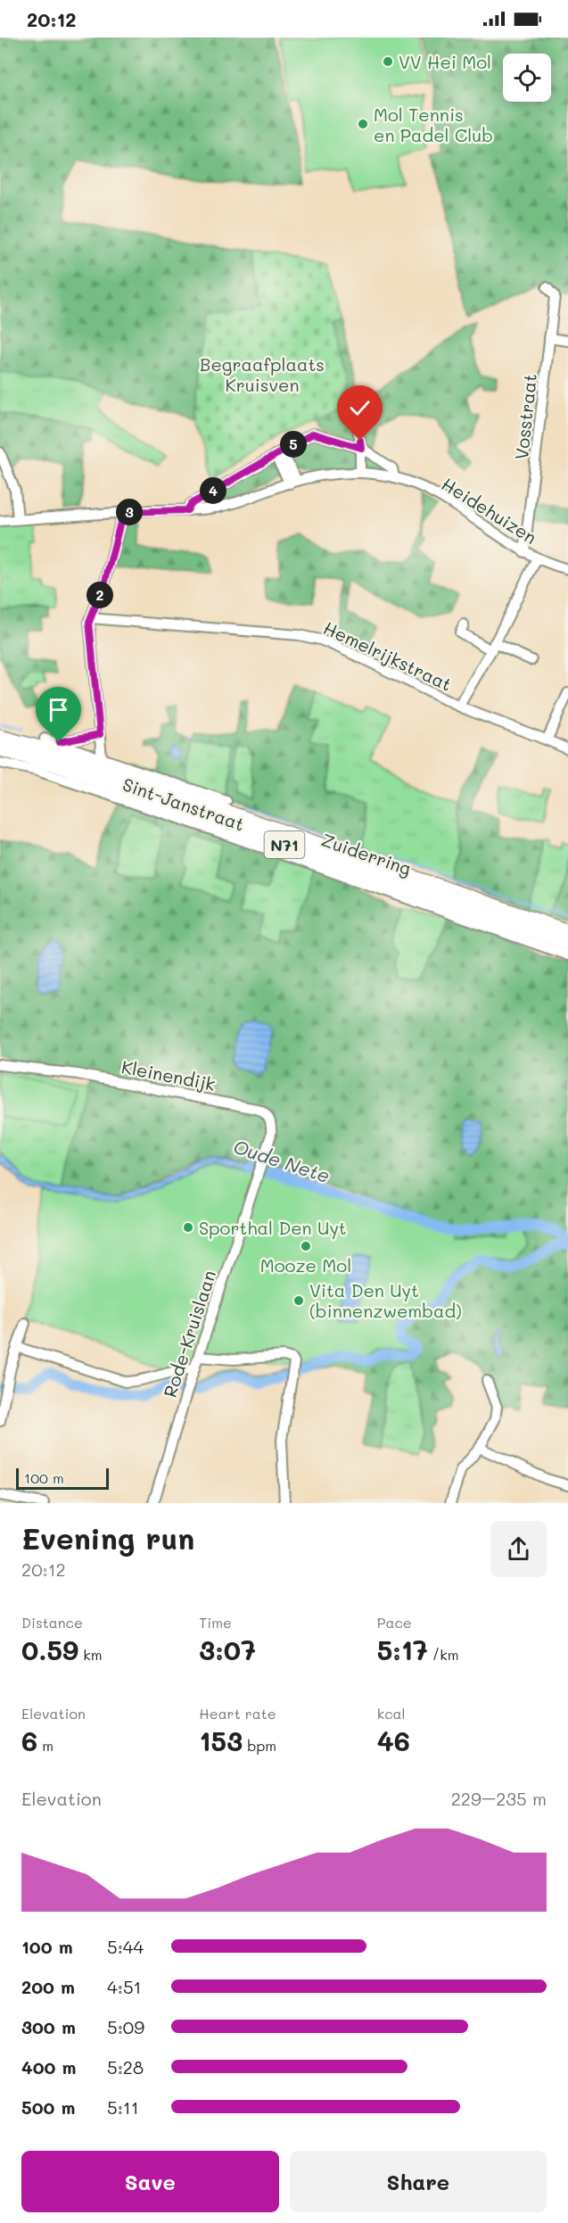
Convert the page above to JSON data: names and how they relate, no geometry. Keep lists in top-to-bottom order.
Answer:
{
  "streets": {
    "highway": ["N71", "Zuiderring"],
    "street": [
      "Vosstraat",
      "Heidehuizen",
      "Hemelrijkstraat",
      "Sint-Janstraat",
      "Kleinendijk",
      "Rode-Kruislaan"
    ]
  },
  "crossings": [
    ["Vosstraat", "Heidehuizen"],
    ["Kleinendijk", "Rode-Kruislaan"]
  ],
  "water": ["Oude Nete"],
  "parks": ["Begraafplaats Kruisven"],
  "places": [
    "VV Hei Mol",
    "Mol Tennis en Padel Club",
    "Sporthal Den Uyt",
    "Mooze Mol",
    "Vita Den Uyt (binnenzwembad)"
  ],
  "scale_bar": "100 m",
  "page": {
    "status": "20:12",
    "pins": [
      "5",
      "4",
      "3",
      "2"
    ],
    "scale": "100 m",
    "heading": ["Evening run", "20:12"],
    "stats": [
      ["Distance", "0.59 km"],
      ["Time", "3:07"],
      ["Pace", "5:17 /km"],
      ["Elevation", "6 m"],
      ["Heart rate", "153 bpm"],
      ["kcal", "46"]
    ],
    "chart": ["Elevation", "229–235 m"],
    "list": [
      {
        "name": "100 m",
        "note": "5:44"
      },
      {
        "name": "200 m",
        "note": "4:51"
      },
      {
        "name": "300 m",
        "note": "5:09"
      },
      {
        "name": "400 m",
        "note": "5:28"
      },
      {
        "name": "500 m",
        "note": "5:11"
      }
    ],
    "buttons": ["Save", "Share"]
  }
}
